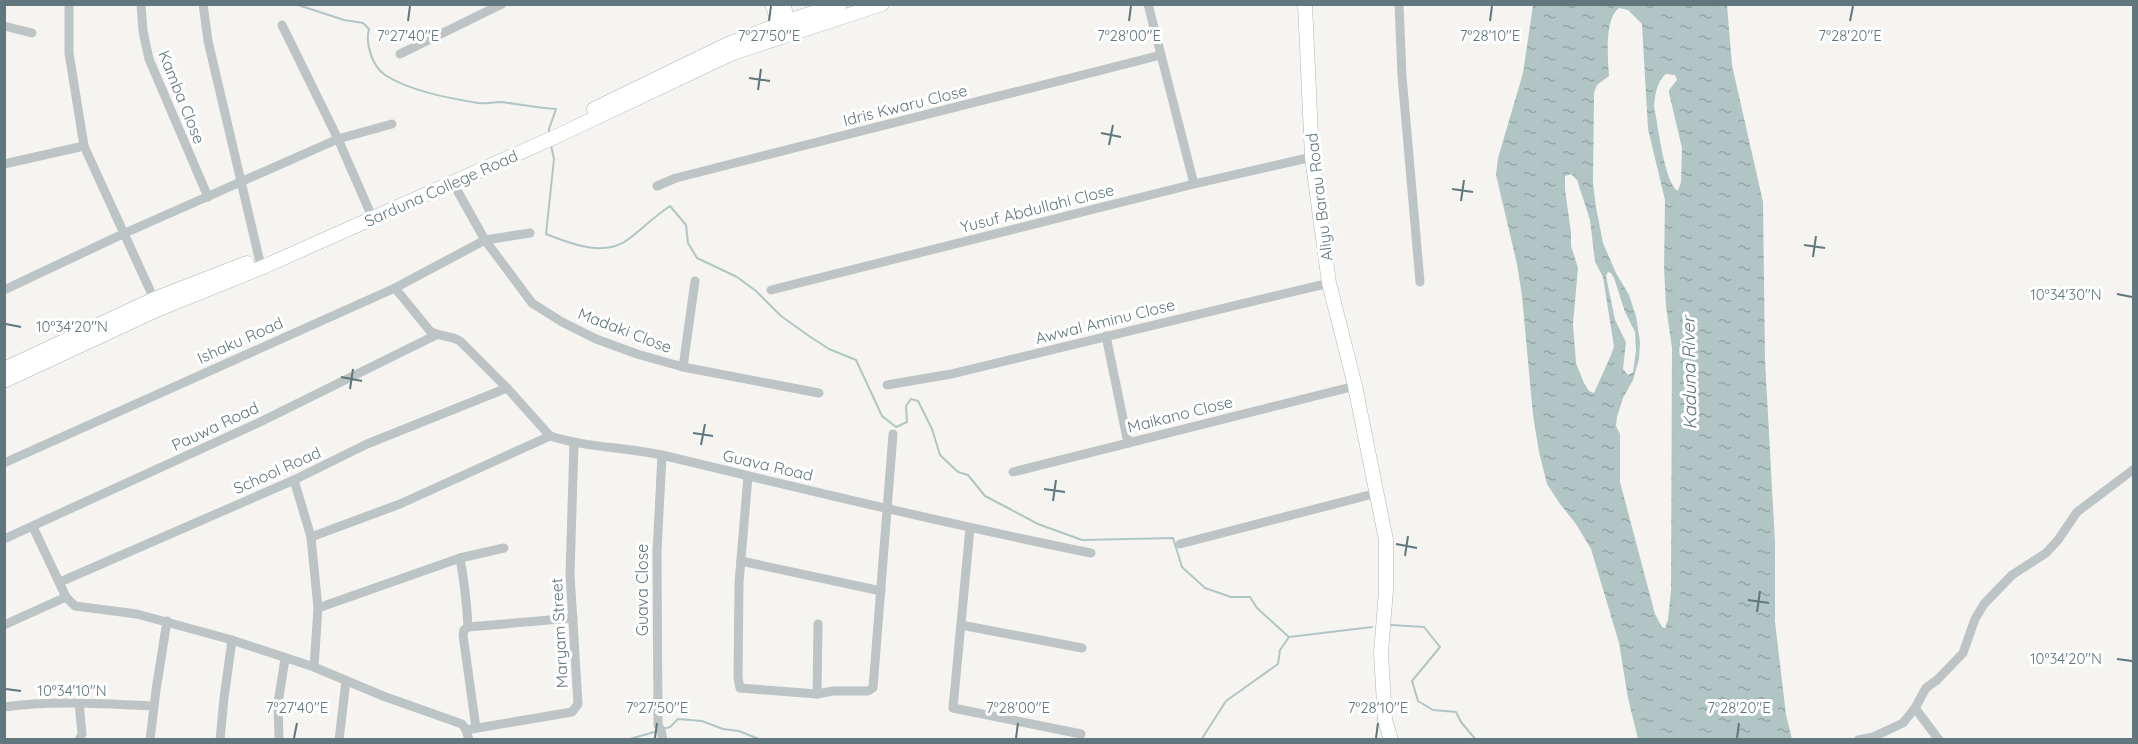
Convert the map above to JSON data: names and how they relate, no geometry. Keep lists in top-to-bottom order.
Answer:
{
  "streets": {
    "street": [
      "Kamba Close",
      "Idris Kwaru Close",
      "Sarduna College Road",
      "Aliyu Barau Road",
      "Yusuf Abdullahi Close",
      "Awwal Aminu Close",
      "Madaki Close",
      "Ishaku Road",
      "Maikano Close",
      "Pauwa Road",
      "Guava Road",
      "School Road",
      "Guava Close",
      "Maryam Street"
    ]
  },
  "crossings": [
    ["Sarduna College Road", "Madaki Close"],
    ["Aliyu Barau Road", "Yusuf Abdullahi Close"],
    ["Aliyu Barau Road", "Awwal Aminu Close"],
    ["Aliyu Barau Road", "Maikano Close"],
    ["Madaki Close", "Ishaku Road"],
    ["Guava Road", "Guava Close"],
    ["Guava Road", "Maryam Street"]
  ],
  "water": ["Kaduna River"],
  "coordinates": [
    "7°28'20\"E",
    "7°27'40\"E",
    "7°27'50\"E",
    "7°28'00\"E",
    "7°28'10\"E",
    "10°34'30\"N",
    "10°34'20\"N",
    "10°34'10\"N"
  ]
}
